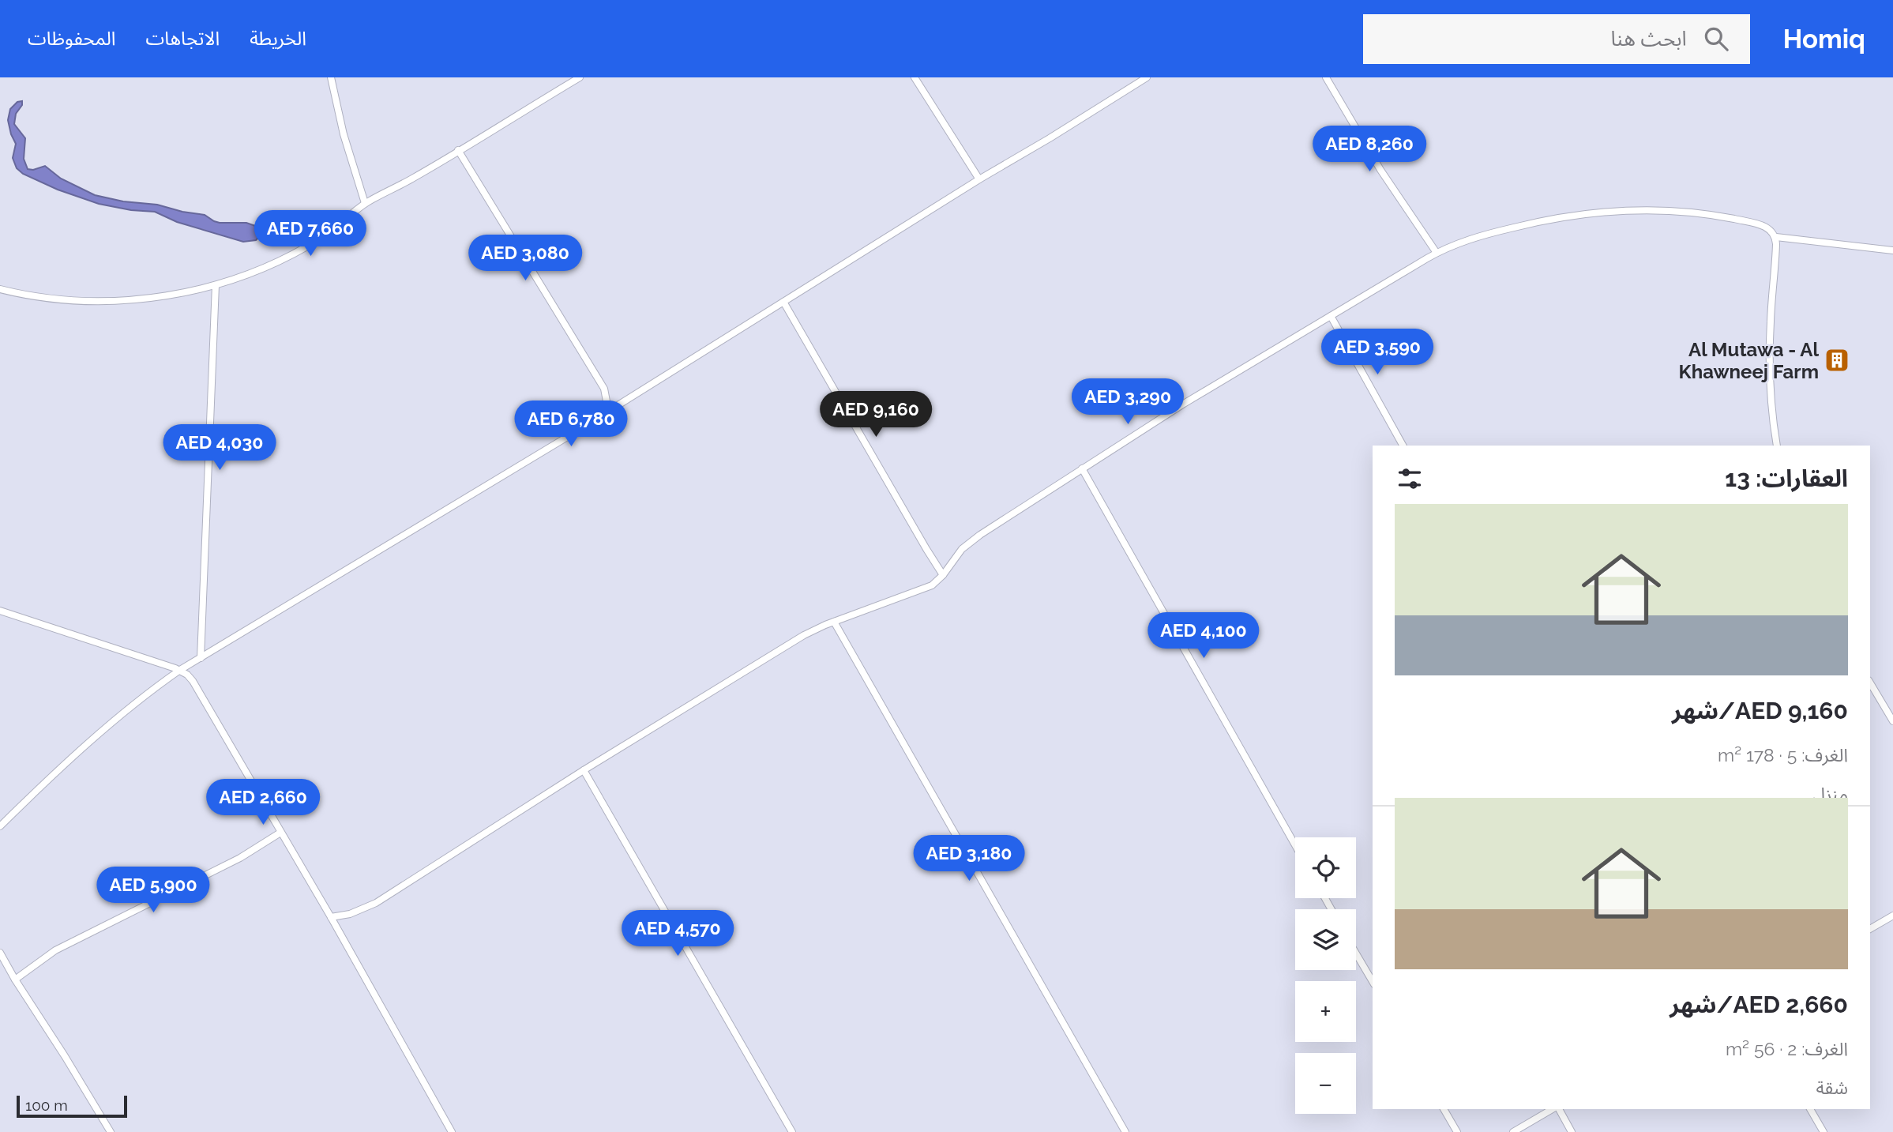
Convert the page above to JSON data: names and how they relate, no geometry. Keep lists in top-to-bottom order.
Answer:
{
  "places": {
    "building": ["Al Mutawa - Al Khawneej Farm"]
  },
  "scale_bar": "100 m",
  "page": {
    "header": "Homiq",
    "search": "ابحث هنا",
    "nav": ["الخريطة", "الاتجاهات", "المحفوظات"],
    "price": [
      "AED 8,260",
      "AED 7,660",
      "AED 3,080",
      "AED 3,590",
      "AED 3,290",
      "AED 9,160",
      "AED 6,780",
      "AED 4,030",
      "AED 4,100",
      "AED 2,660",
      "AED 3,180",
      "AED 5,900",
      "AED 4,570"
    ],
    "heading": "العقارات: 13",
    "list": [
      {
        "name": "AED 9,160/شهر",
        "note": "الغرف: 5 · 178 m² · منزل"
      },
      {
        "name": "AED 2,660/شهر",
        "note": "الغرف: 2 · 56 m² · شقة"
      }
    ],
    "map_buttons": ["+", "−"],
    "scale": "100 m"
  }
}
